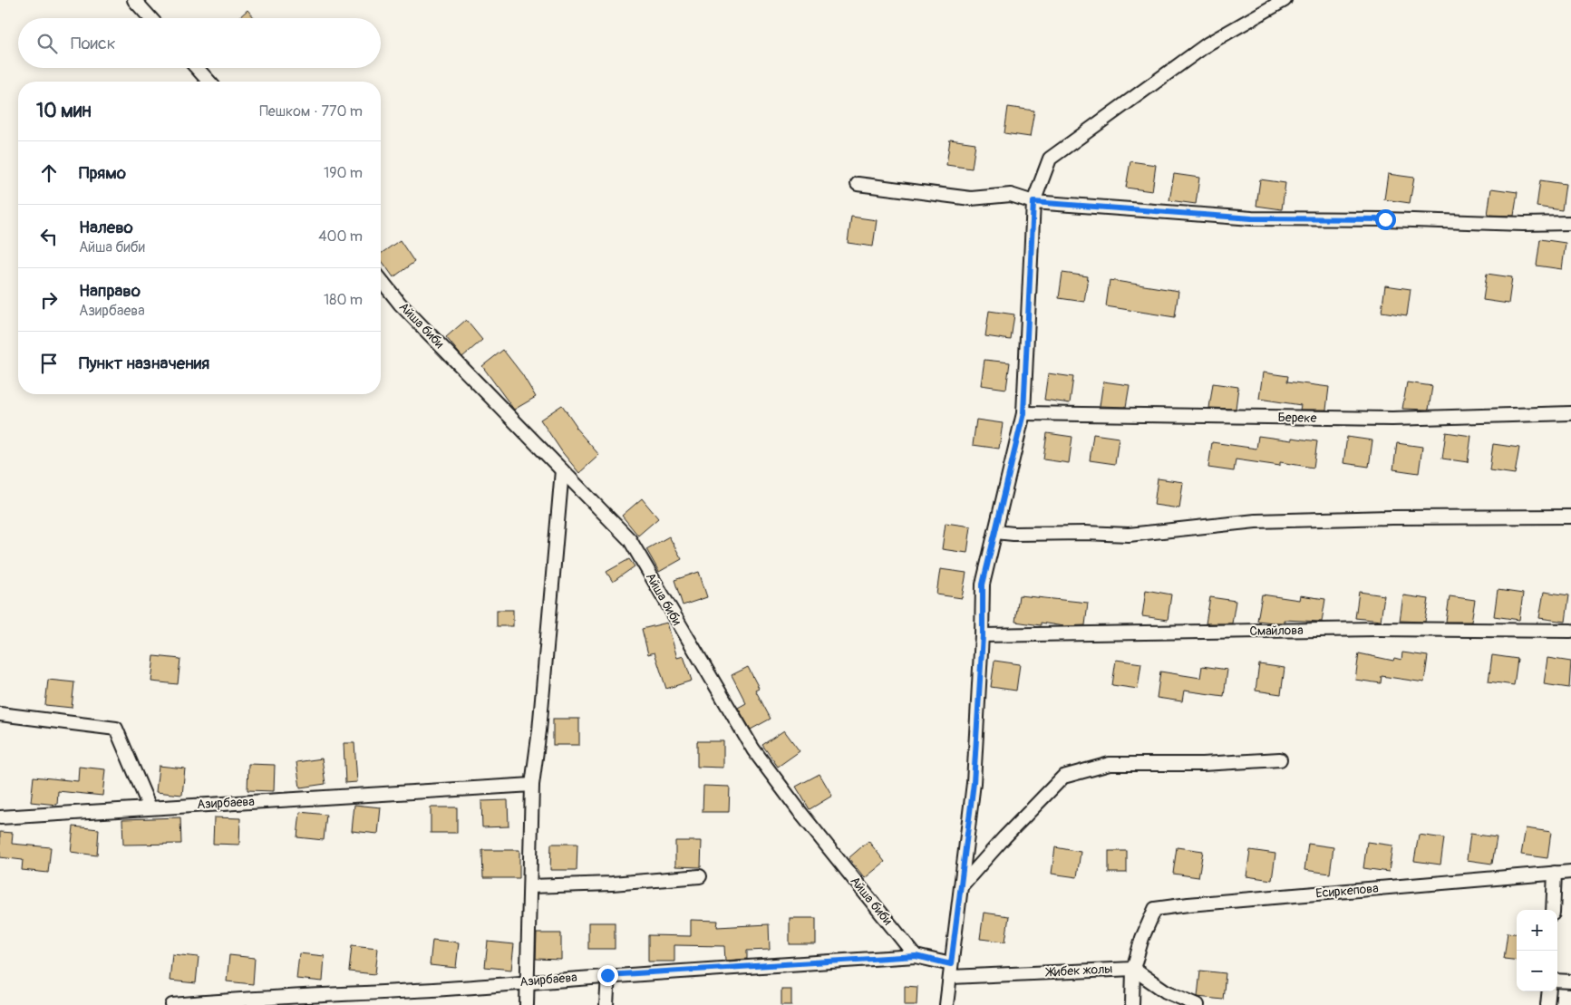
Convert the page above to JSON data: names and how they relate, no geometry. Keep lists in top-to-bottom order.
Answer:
{
  "streets": {
    "street": [
      "Айша биби",
      "Береке",
      "Смайлова",
      "Азирбаева",
      "Есиркепова",
      "Жибек жолы"
    ]
  },
  "crossings": [
    ["Айша биби", "Азирбаева"],
    ["Азирбаева", "Жибек жолы"],
    ["Есиркепова", "Жибек жолы"]
  ],
  "page": {
    "search": "Поиск",
    "heading": ["10 мин", "Пешком · 770 m"],
    "list": [
      ["Прямо", "190 m"],
      ["Налево", "Айша биби", "400 m"],
      ["Направо", "Азирбаева", "180 m"],
      "Пункт назначения"
    ],
    "map_buttons": ["+", "−"]
  }
}
